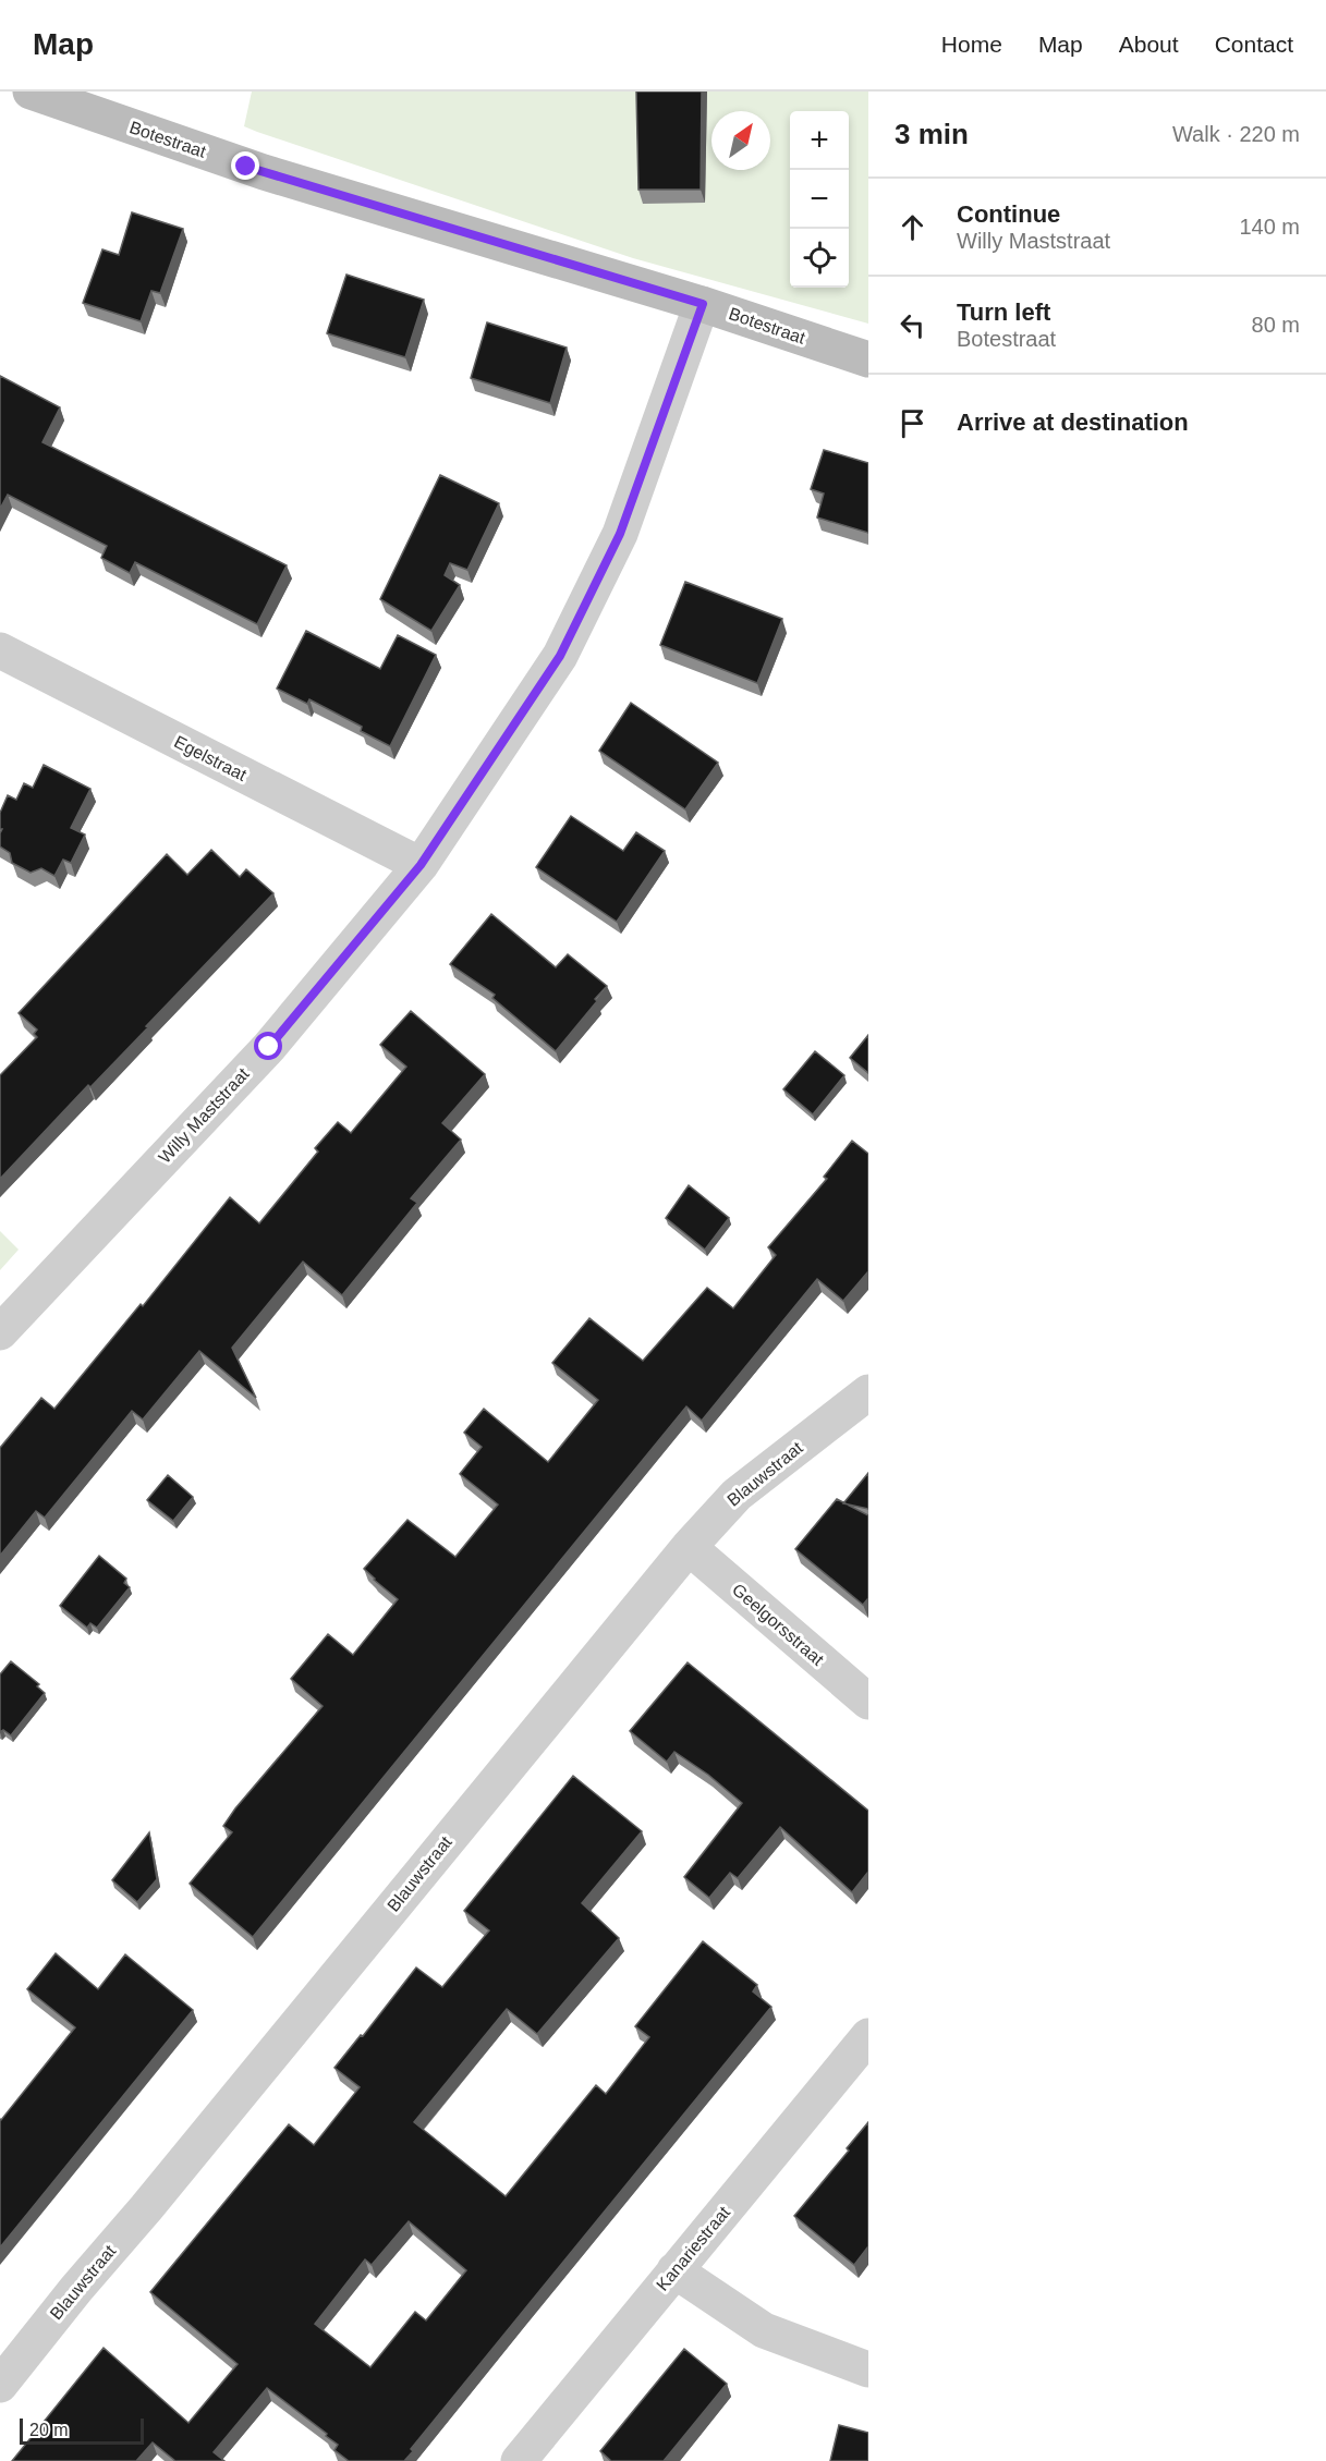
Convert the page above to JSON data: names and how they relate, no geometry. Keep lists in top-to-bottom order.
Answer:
{
  "streets": {
    "street": [
      "Botestraat",
      "Egelstraat",
      "Willy Maststraat",
      "Blauwstraat",
      "Geelgorsstraat",
      "Kanariestraat"
    ]
  },
  "crossings": [
    ["Botestraat", "Willy Maststraat"],
    ["Egelstraat", "Willy Maststraat"],
    ["Blauwstraat", "Geelgorsstraat"]
  ],
  "scale_bar": "20 m",
  "north": "top right",
  "page": {
    "header": "Map",
    "nav": [
      "Home",
      "Map",
      "About",
      "Contact"
    ],
    "heading": ["3 min", "Walk · 220 m"],
    "map_buttons": ["+", "−"],
    "list": [
      ["Continue", "Willy Maststraat", "140 m"],
      ["Turn left", "Botestraat", "80 m"],
      "Arrive at destination"
    ],
    "scale": "20 m"
  }
}
